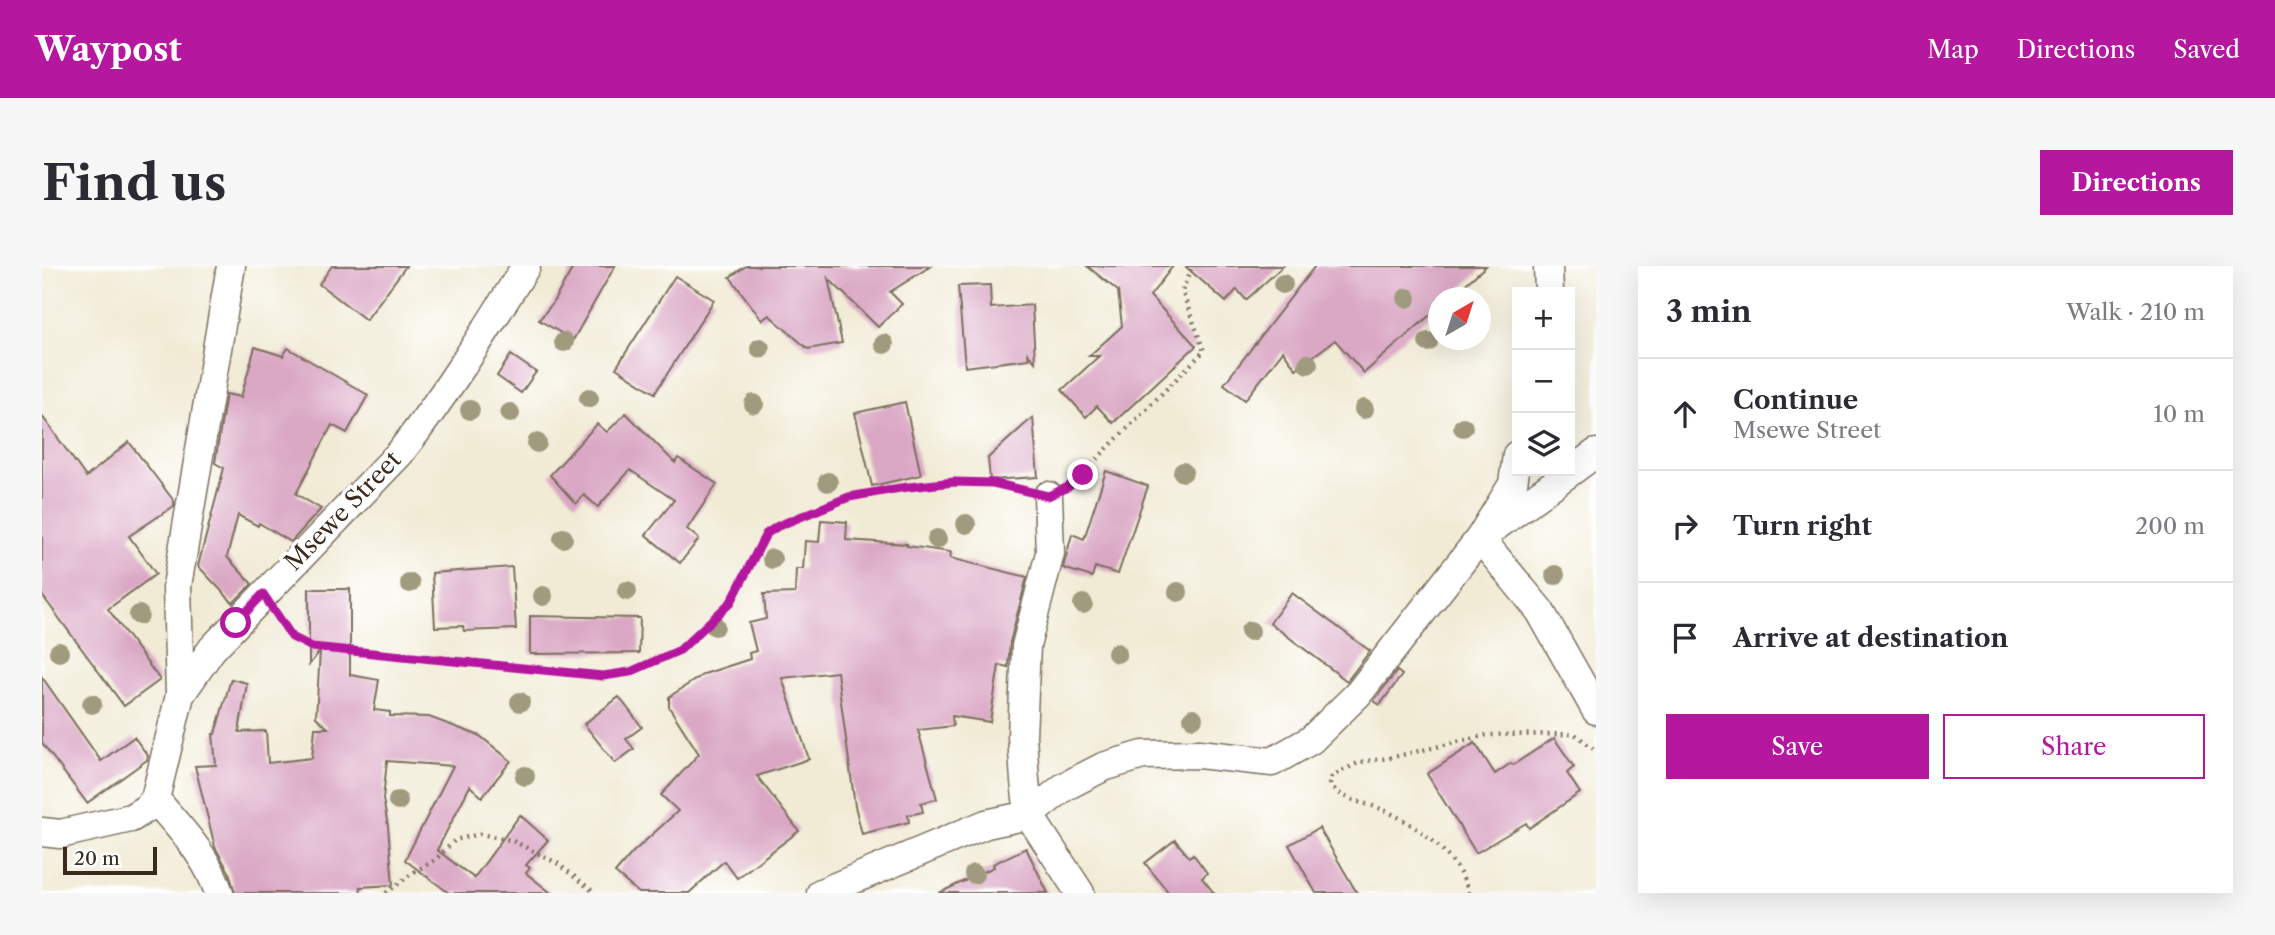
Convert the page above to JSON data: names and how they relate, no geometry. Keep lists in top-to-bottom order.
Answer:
{
  "streets": {
    "street": ["Msewe Street"]
  },
  "scale_bar": "20 m",
  "north": "top right",
  "page": {
    "header": "Waypost",
    "nav": ["Map", "Directions", "Saved"],
    "buttons": [
      "Directions",
      ["Save", "Share"]
    ],
    "title": "Find us",
    "heading": ["3 min", "Walk · 210 m"],
    "map_buttons": ["+", "−"],
    "list": [
      ["Continue", "Msewe Street", "10 m"],
      ["Turn right", "200 m"],
      "Arrive at destination"
    ],
    "scale": "20 m"
  }
}
